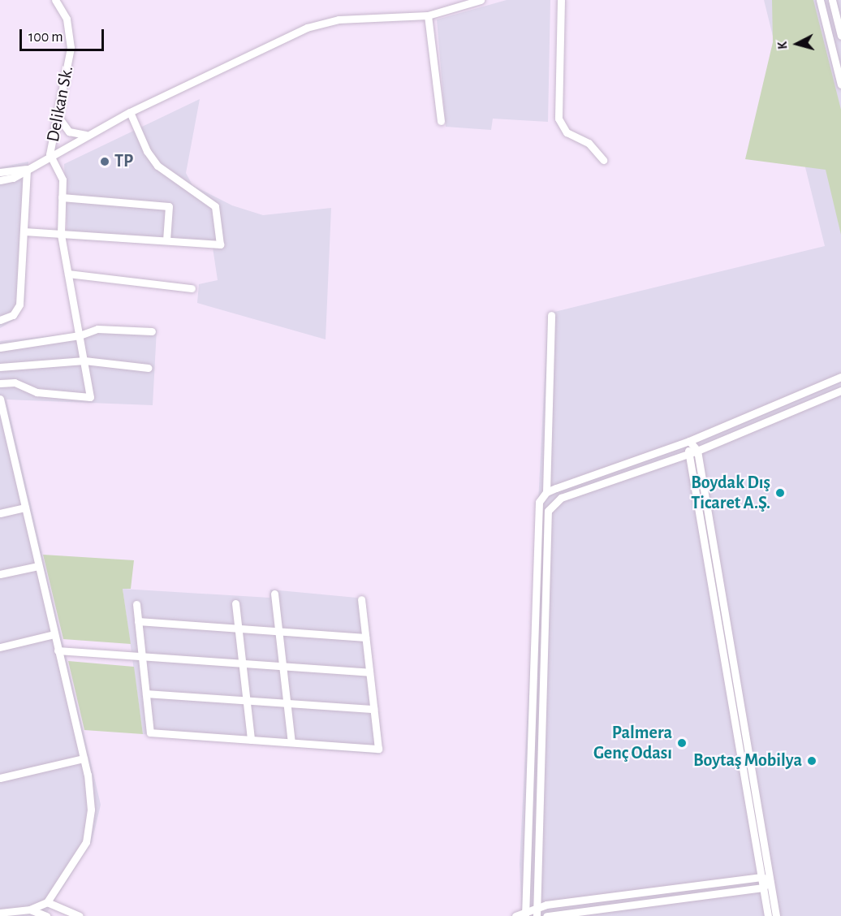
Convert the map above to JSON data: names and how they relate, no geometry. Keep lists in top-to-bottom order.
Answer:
{
  "streets": {
    "street": ["Delikan Sk."]
  },
  "places": [
    "TP",
    "Boydak Dış Ticaret A.Ş.",
    "Palmera Genç Odası",
    "Boytaş Mobilya"
  ],
  "scale_bar": "100 m",
  "north": "left"
}
